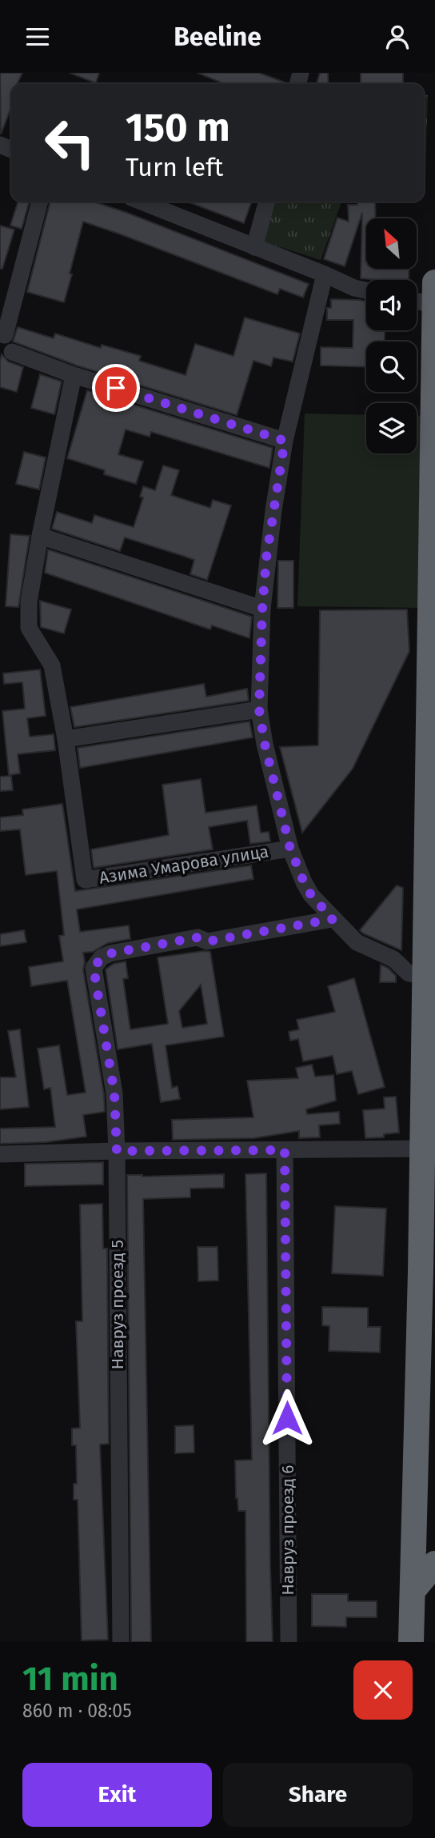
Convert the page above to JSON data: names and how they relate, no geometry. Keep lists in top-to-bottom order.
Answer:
{
  "streets": {
    "street": ["Азима Умарова улица", "Навруз проезд 5", "Навруз проезд 6"]
  },
  "crossings": [
    ["Азима Умарова улица", "Навруз проезд 5"]
  ],
  "north": "top left",
  "page": {
    "header": "Beeline",
    "turn": ["150 m", "Turn left"],
    "heading": ["11 min", "860 m · 08:05"],
    "buttons": ["Exit", "Share"]
  }
}
